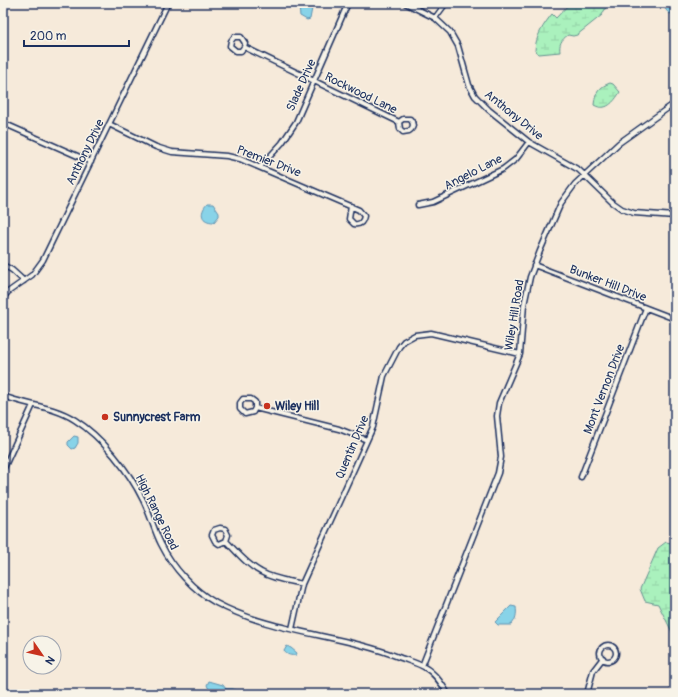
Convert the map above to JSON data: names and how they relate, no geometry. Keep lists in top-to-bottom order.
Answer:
{
  "streets": {
    "street": [
      "Slade Drive",
      "Rockwood Lane",
      "Anthony Drive",
      "Premier Drive",
      "Angelo Lane",
      "Bunker Hill Drive",
      "Wiley Hill Road",
      "Mont Vernon Drive",
      "Quentin Drive",
      "High Range Road"
    ]
  },
  "crossings": [
    ["Slade Drive", "Rockwood Lane"],
    ["Slade Drive", "Premier Drive"],
    ["Anthony Drive", "Premier Drive"],
    ["Anthony Drive", "Angelo Lane"],
    ["Anthony Drive", "Wiley Hill Road"],
    ["Bunker Hill Drive", "Wiley Hill Road"],
    ["Bunker Hill Drive", "Mont Vernon Drive"],
    ["Wiley Hill Road", "Quentin Drive"],
    ["Wiley Hill Road", "High Range Road"],
    ["Quentin Drive", "High Range Road"]
  ],
  "places": ["Wiley Hill", "Sunnycrest Farm"],
  "scale_bar": "200 m",
  "north": "bottom right"
}
